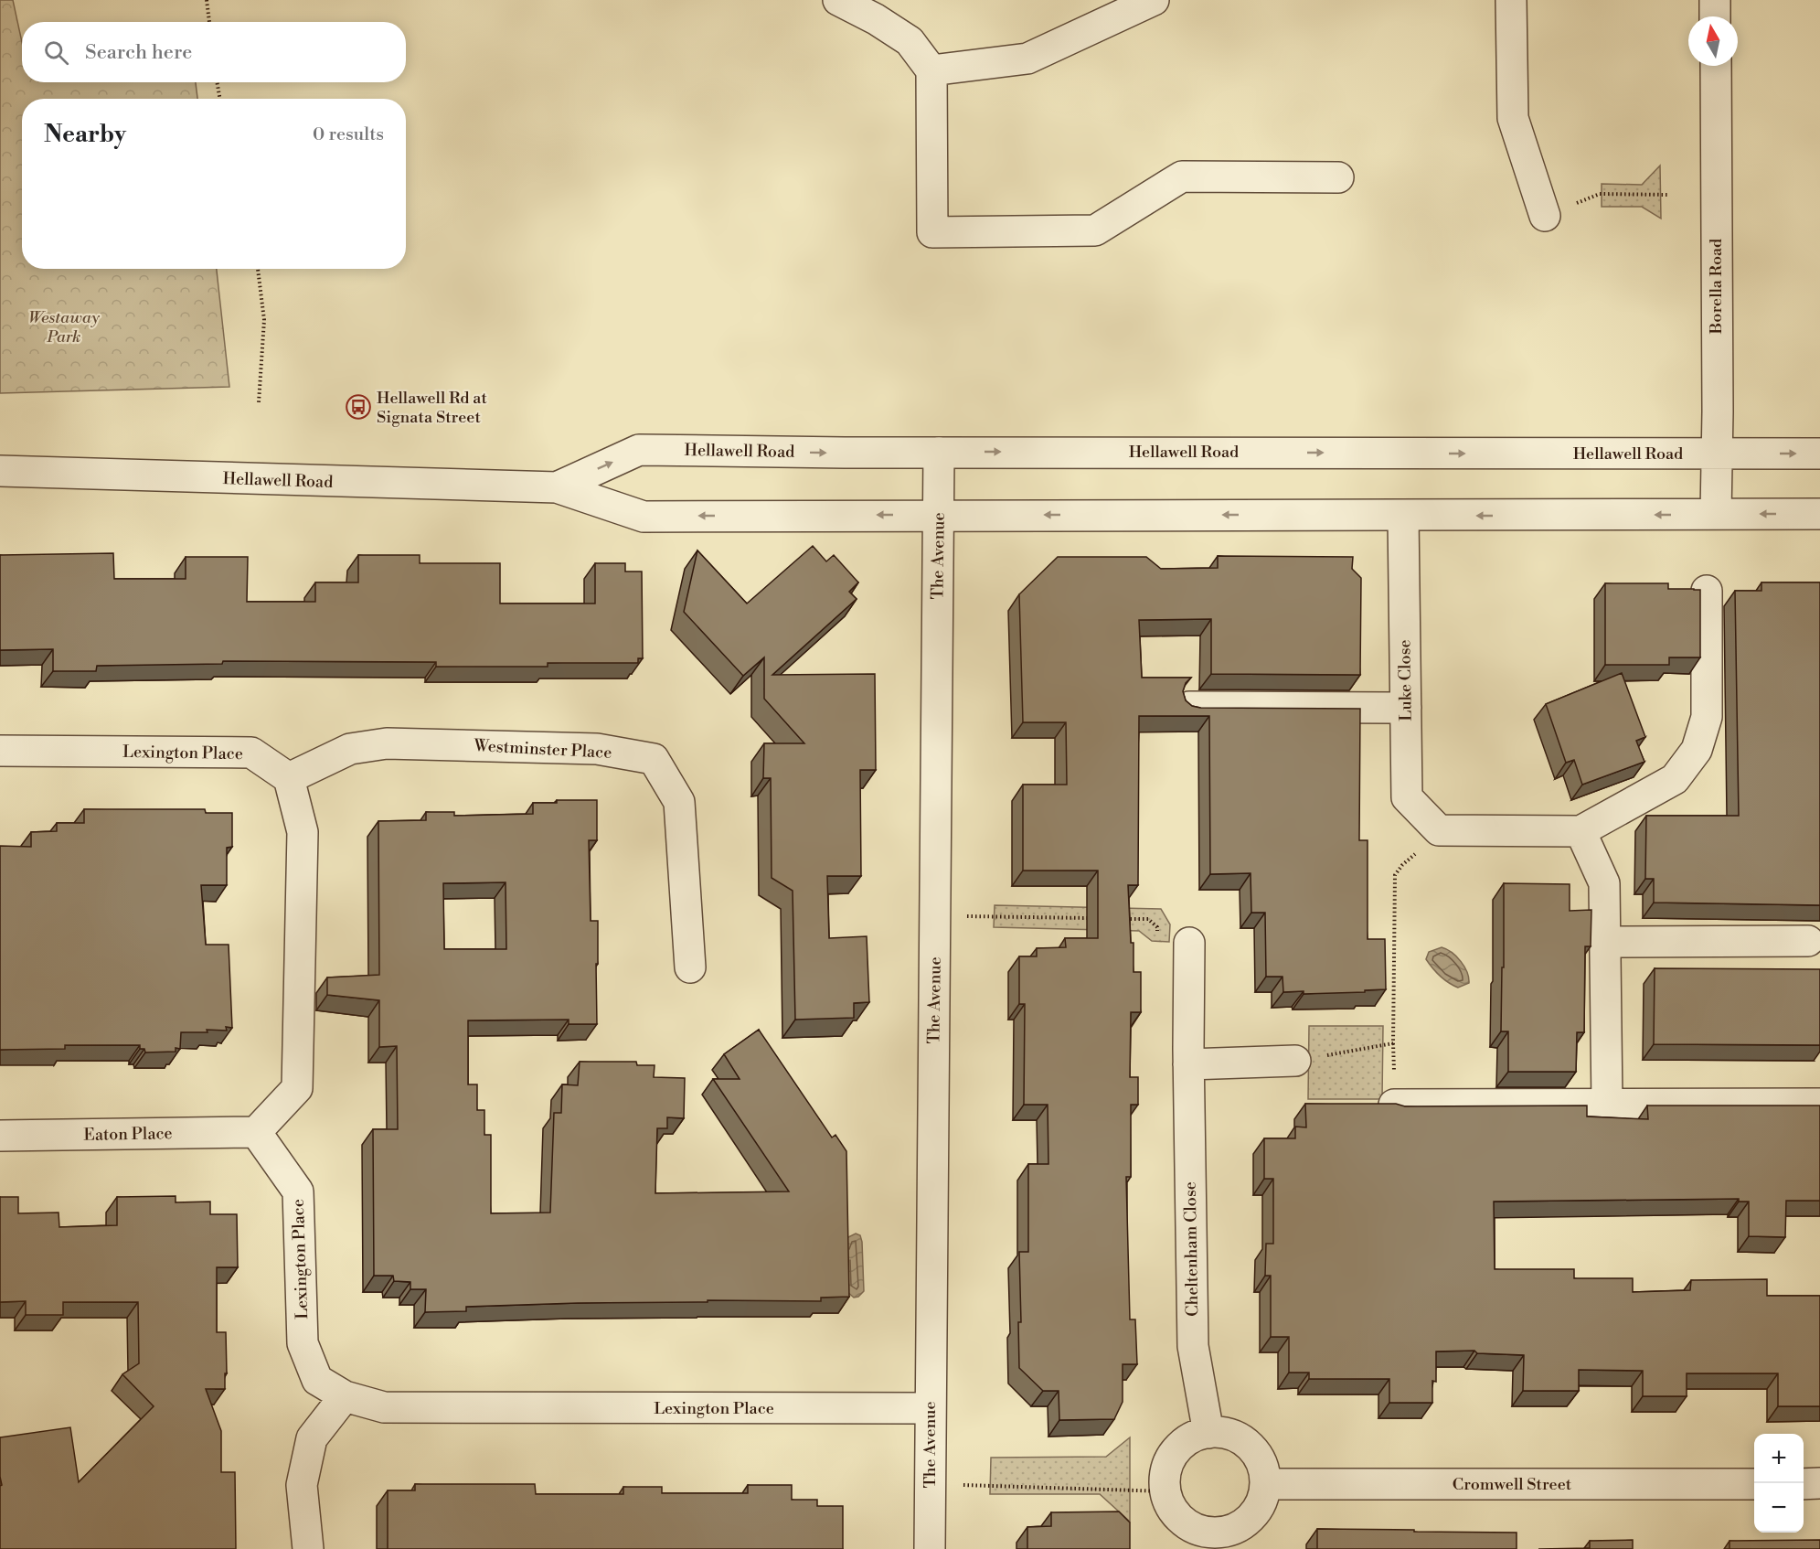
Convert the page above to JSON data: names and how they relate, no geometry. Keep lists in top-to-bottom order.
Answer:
{
  "streets": {
    "street": [
      "Borella Road",
      "Hellawell Road",
      "The Avenue",
      "Luke Close",
      "Westminster Place",
      "Lexington Place",
      "Eaton Place",
      "Cheltenham Close",
      "Cromwell Street"
    ]
  },
  "crossings": [
    ["Borella Road", "Hellawell Road"],
    ["Hellawell Road", "The Avenue"],
    ["Hellawell Road", "Luke Close"],
    ["The Avenue", "Lexington Place"],
    ["Westminster Place", "Lexington Place"],
    ["Lexington Place", "Eaton Place"],
    ["Cheltenham Close", "Cromwell Street"]
  ],
  "parks": ["Westaway Park"],
  "places": {
    "bus stop": ["Hellawell Rd at Signata Street"]
  },
  "north": "top",
  "page": {
    "search": "Search here",
    "heading": ["Nearby", "0 results"],
    "map_buttons": ["+", "−"]
  }
}
